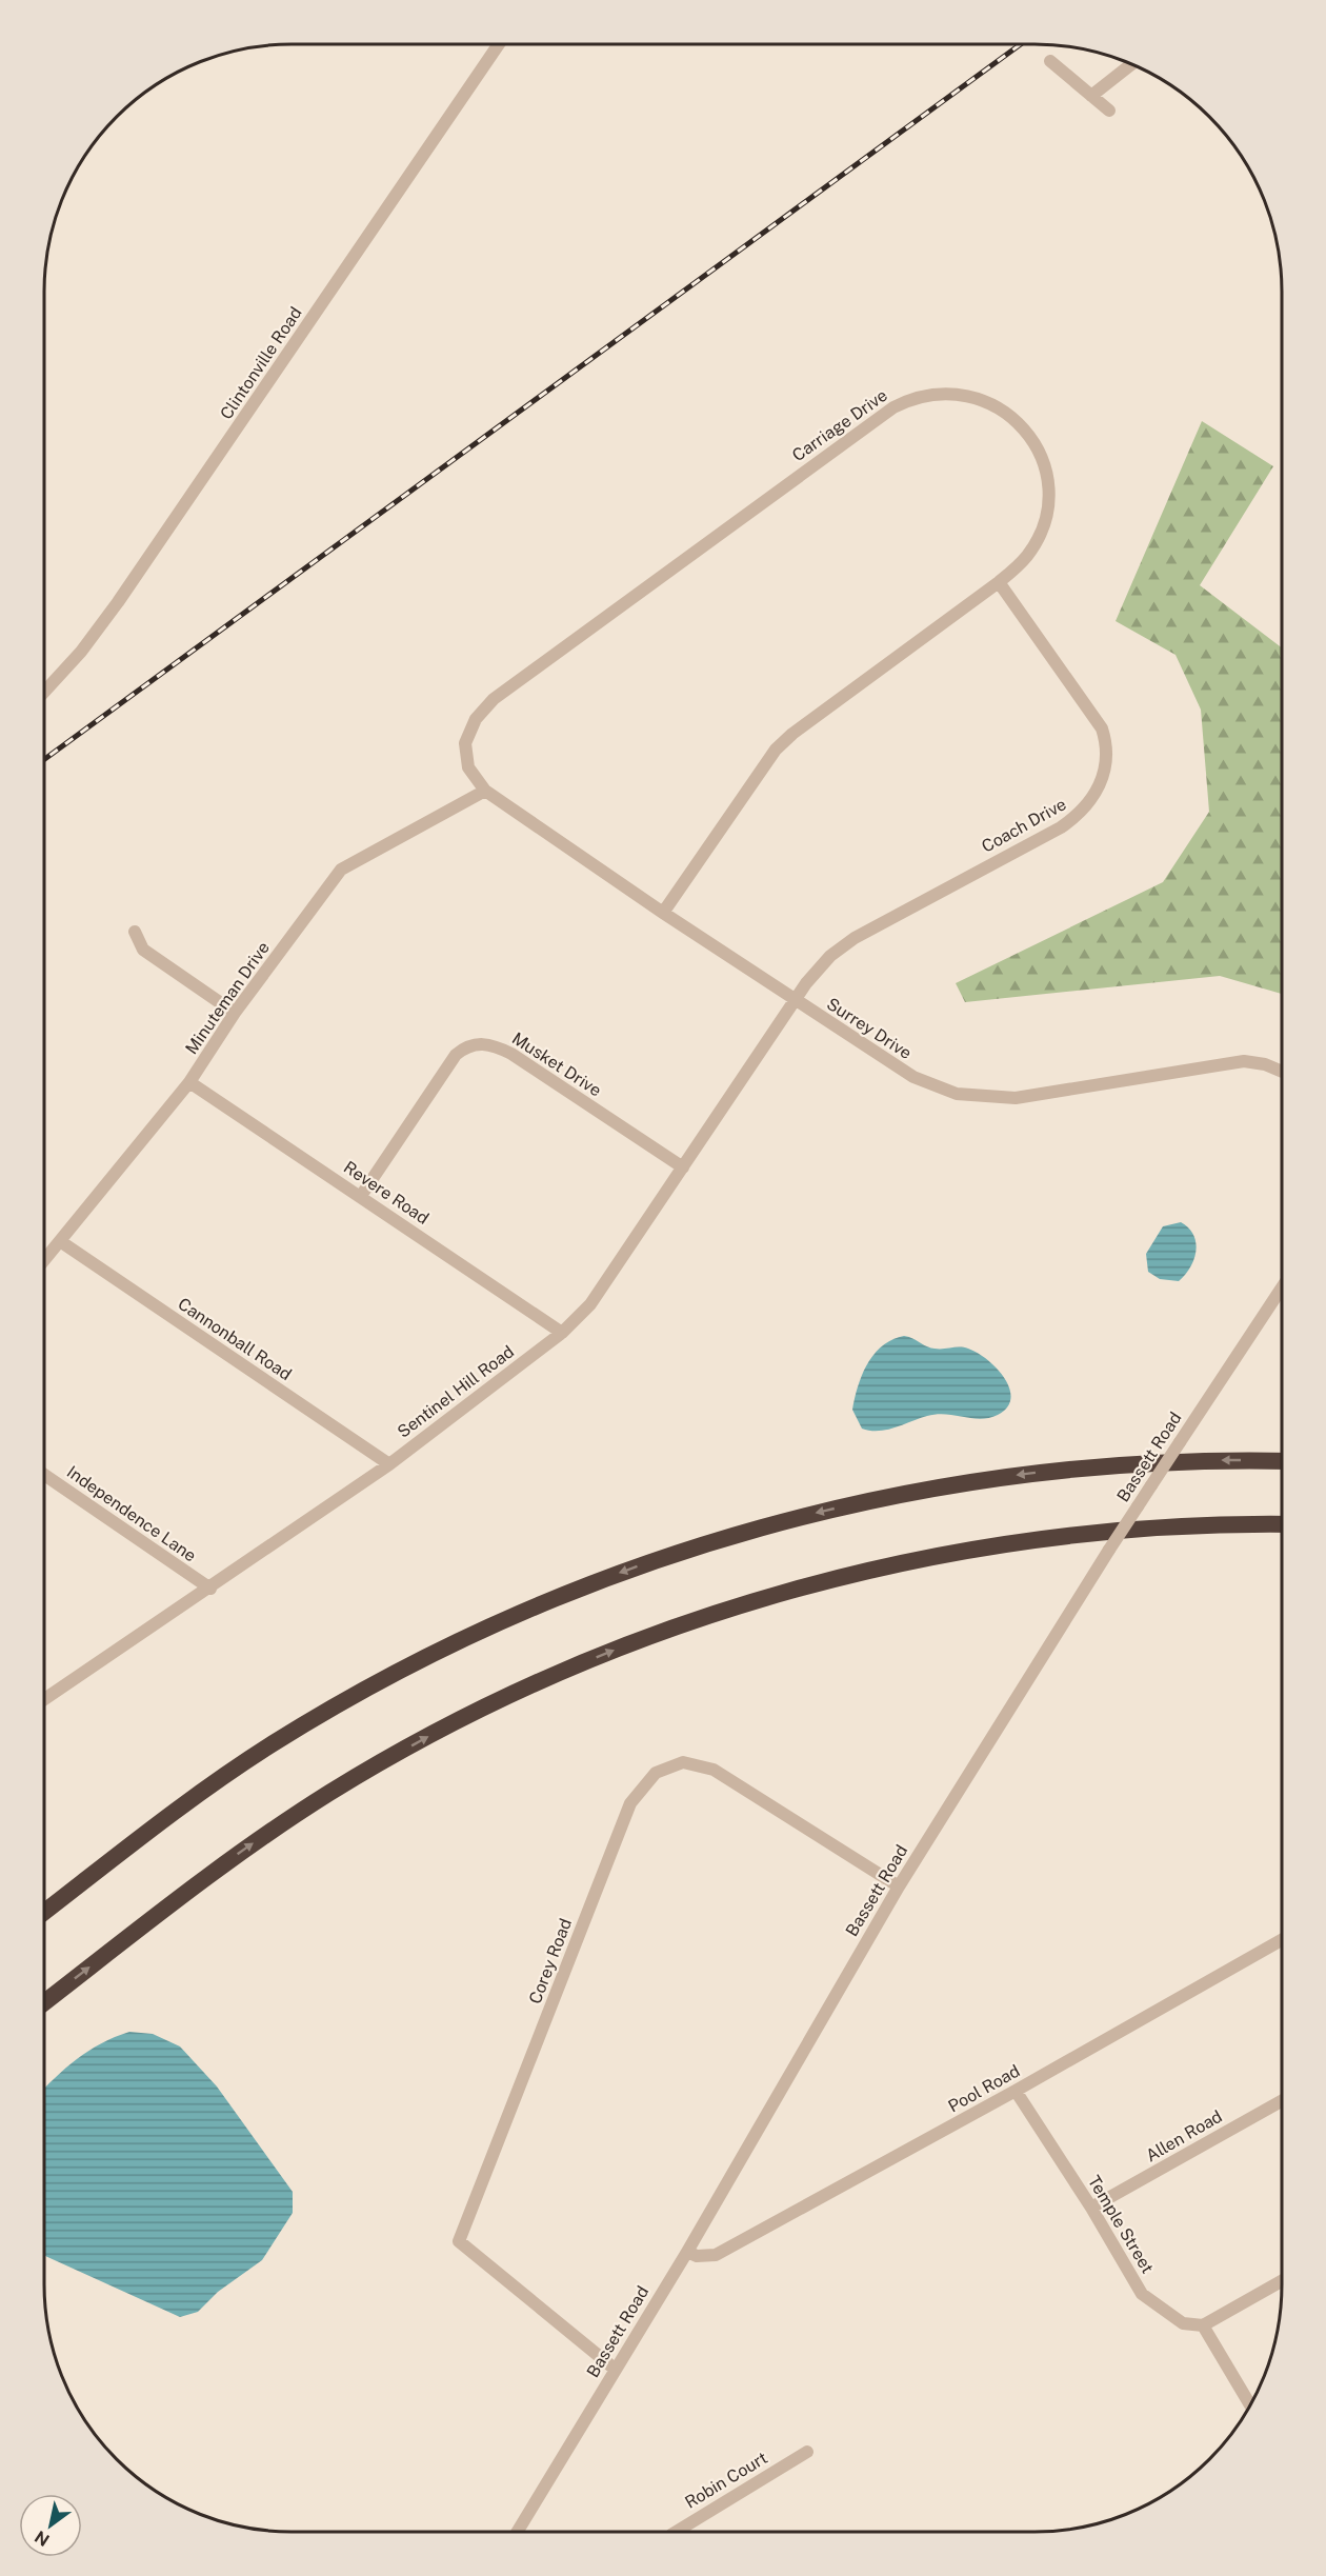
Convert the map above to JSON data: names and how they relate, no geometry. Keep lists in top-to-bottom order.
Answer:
{
  "streets": {
    "street": [
      "Clintonville Road",
      "Carriage Drive",
      "Coach Drive",
      "Minuteman Drive",
      "Surrey Drive",
      "Musket Drive",
      "Revere Road",
      "Cannonball Road",
      "Sentinel Hill Road",
      "Bassett Road",
      "Independence Lane",
      "Corey Road",
      "Pool Road",
      "Allen Road",
      "Temple Street",
      "Robin Court"
    ]
  },
  "crossings": [
    ["Carriage Drive", "Coach Drive"],
    ["Carriage Drive", "Minuteman Drive"],
    ["Carriage Drive", "Surrey Drive"],
    ["Coach Drive", "Surrey Drive"],
    ["Coach Drive", "Sentinel Hill Road"],
    ["Minuteman Drive", "Surrey Drive"],
    ["Minuteman Drive", "Revere Road"],
    ["Minuteman Drive", "Cannonball Road"],
    ["Surrey Drive", "Sentinel Hill Road"],
    ["Musket Drive", "Revere Road"],
    ["Musket Drive", "Sentinel Hill Road"],
    ["Revere Road", "Sentinel Hill Road"],
    ["Cannonball Road", "Sentinel Hill Road"],
    ["Sentinel Hill Road", "Independence Lane"],
    ["Bassett Road", "Corey Road"],
    ["Bassett Road", "Pool Road"],
    ["Pool Road", "Temple Street"],
    ["Allen Road", "Temple Street"]
  ],
  "north": "bottom left"
}
